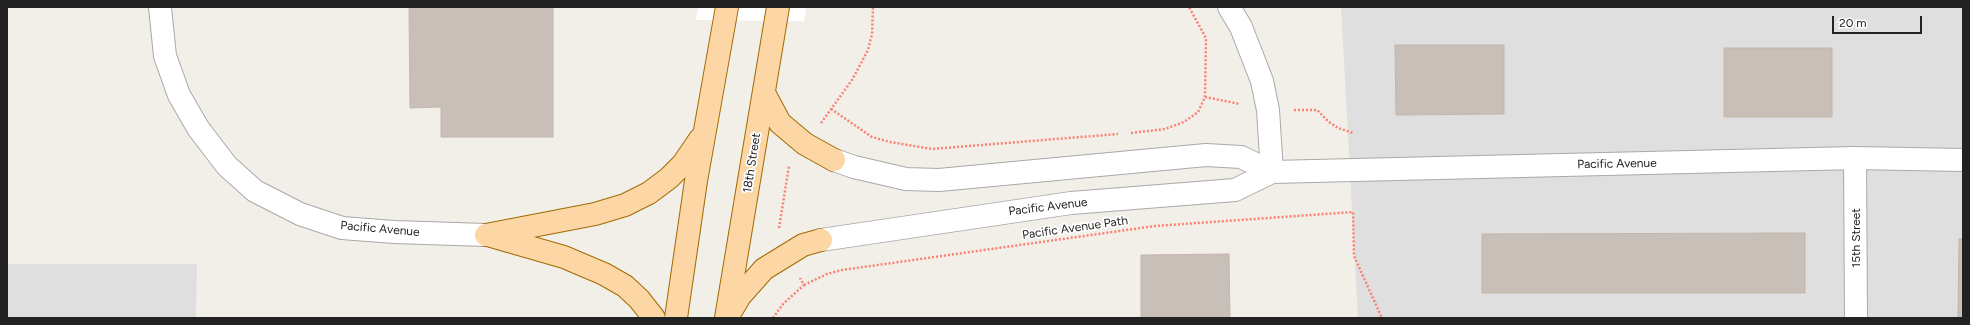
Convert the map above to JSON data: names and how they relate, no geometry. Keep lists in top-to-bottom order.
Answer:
{
  "streets": {
    "main road": ["18th Street"],
    "street": ["Pacific Avenue", "15th Street"],
    "path": ["Pacific Avenue Path"]
  },
  "crossings": [
    ["Pacific Avenue", "15th Street"]
  ],
  "scale_bar": "20 m"
}
